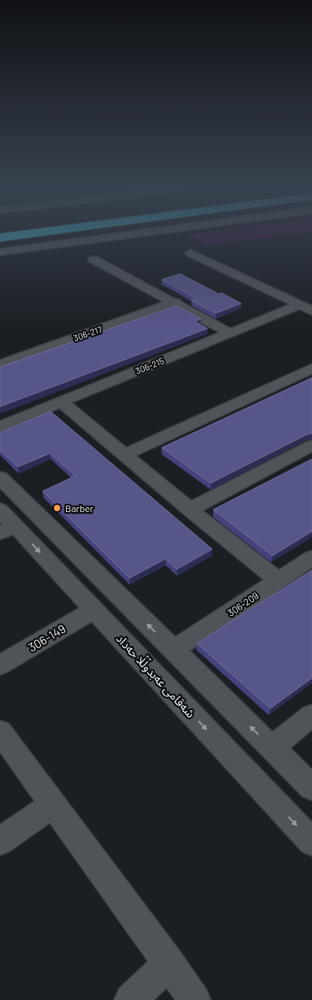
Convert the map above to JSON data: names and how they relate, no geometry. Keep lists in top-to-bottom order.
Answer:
{
  "streets": {
    "street": [
      "306-217",
      "306-215",
      "306-209",
      "306-149",
      "شەقامی عەبدوڵڵا حەداد"
    ]
  },
  "crossings": [
    ["306-149", "شەقامی عەبدوڵڵا حەداد"]
  ],
  "places": ["Barber"]
}
